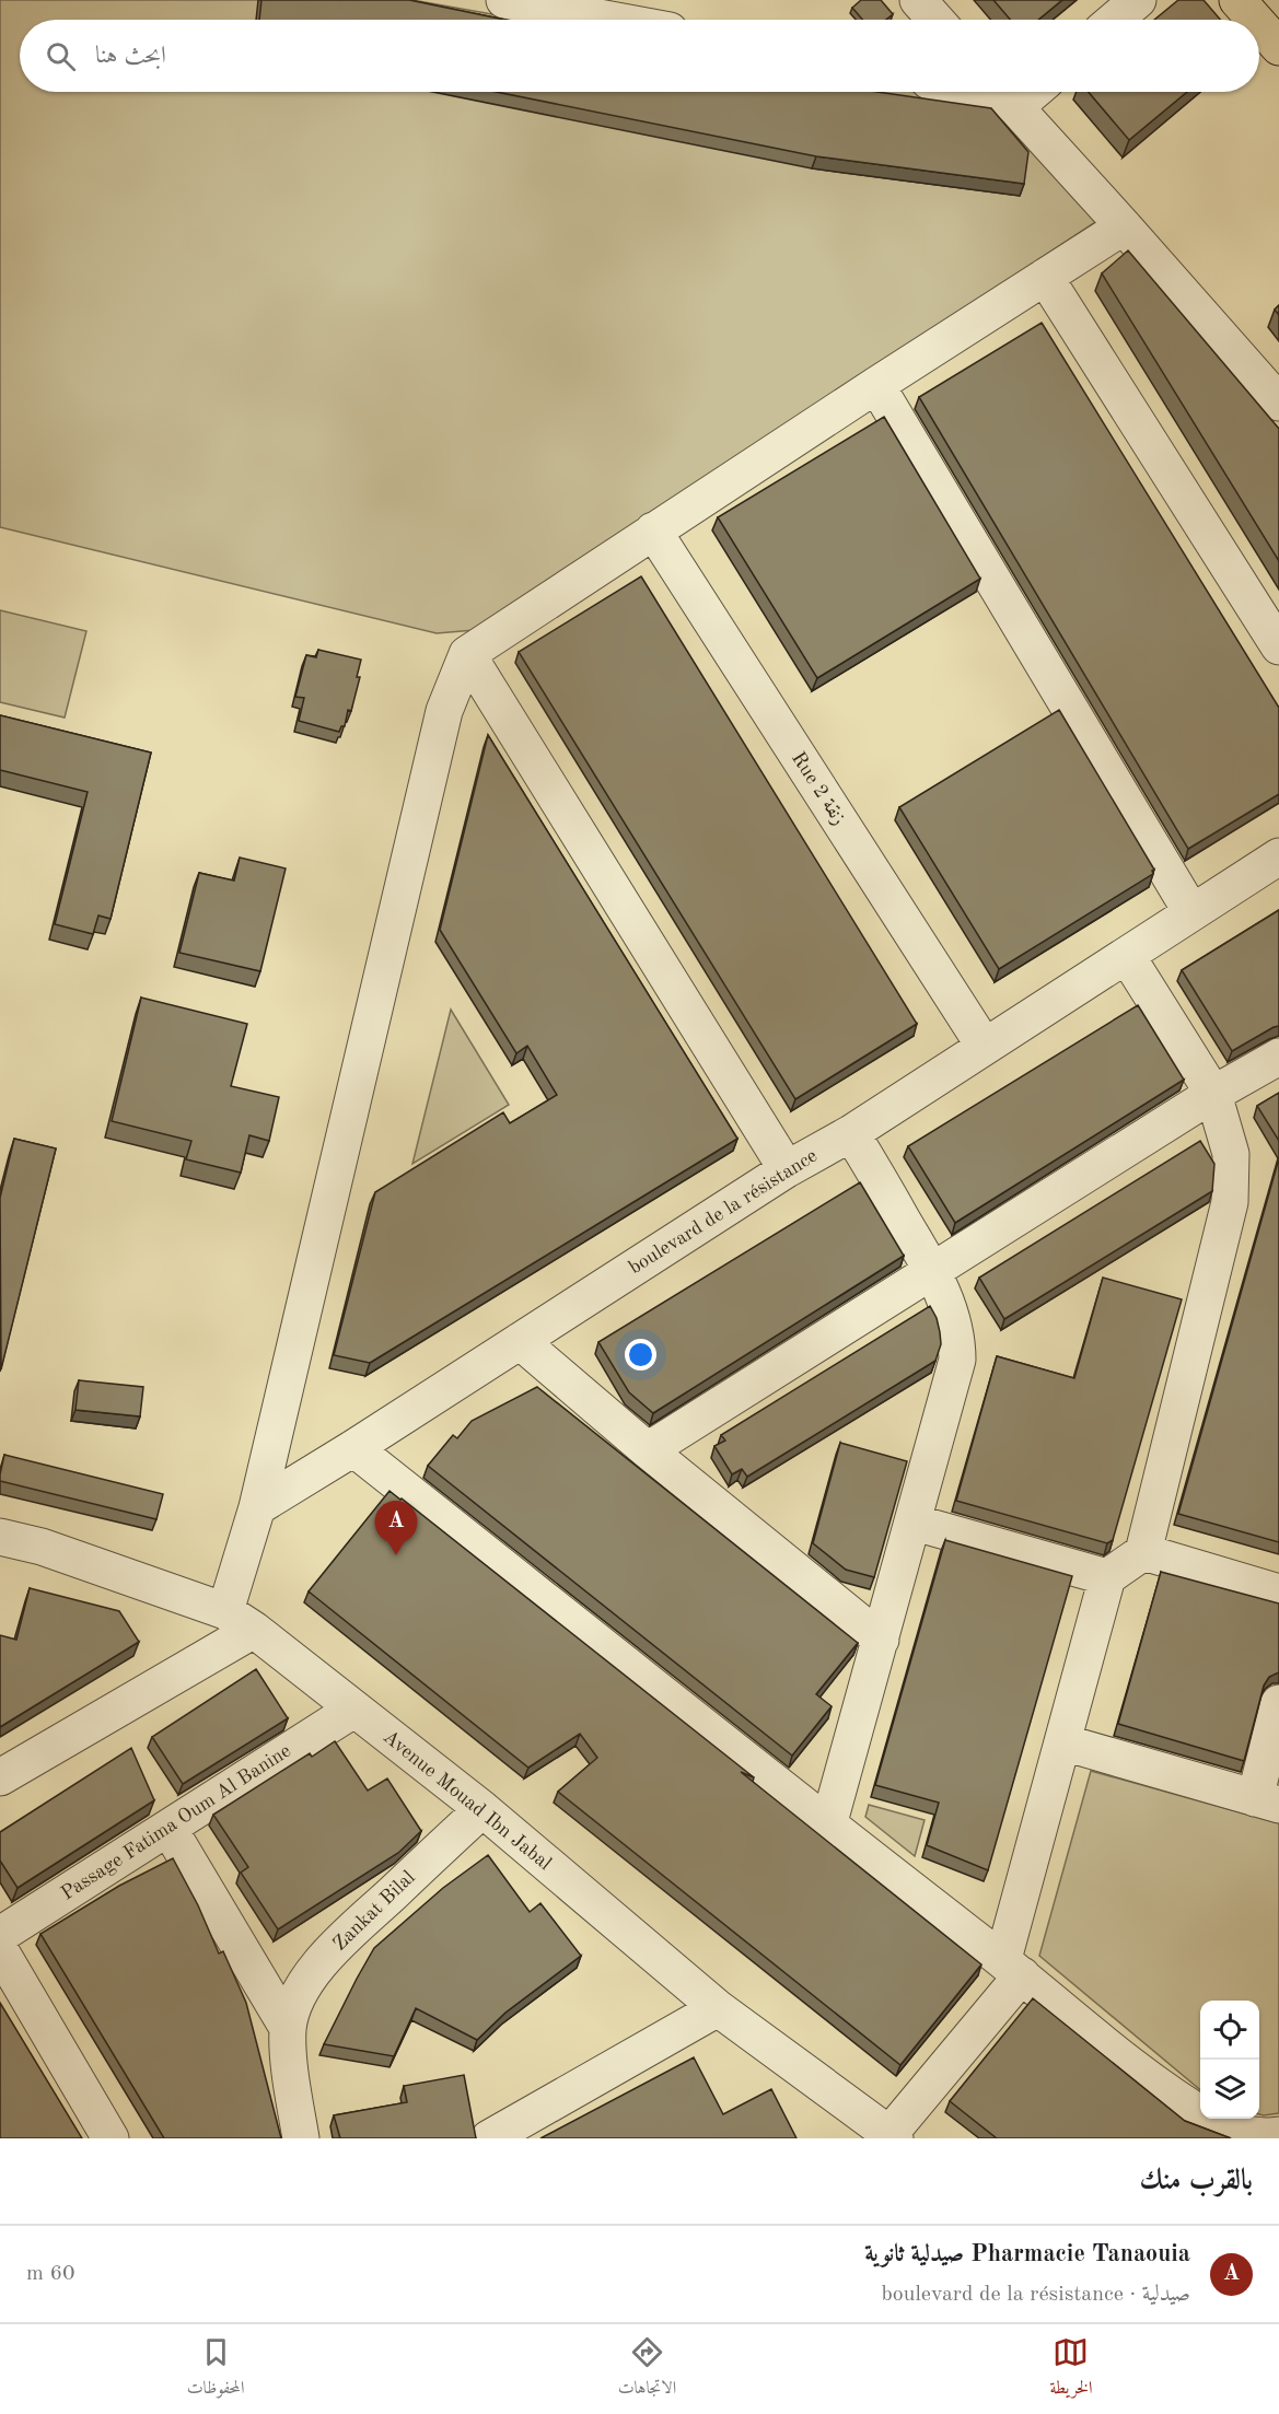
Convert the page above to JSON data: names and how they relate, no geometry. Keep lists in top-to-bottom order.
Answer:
{
  "streets": {
    "street": [
      "Rue 2 زنقة",
      "boulevard de la résistance",
      "Avenue Mouad Ibn Jabal",
      "Passage Fatima Oum Al Banine",
      "Zankat Bilal"
    ]
  },
  "crossings": [
    ["Rue 2 زنقة", "boulevard de la résistance"],
    ["Avenue Mouad Ibn Jabal", "Passage Fatima Oum Al Banine"],
    ["Avenue Mouad Ibn Jabal", "Zankat Bilal"],
    ["Passage Fatima Oum Al Banine", "Zankat Bilal"]
  ],
  "page": {
    "search": "ابحث هنا",
    "pins": "A",
    "heading": "بالقرب منك",
    "list": [
      {
        "mark": "A",
        "name": "Pharmacie Tanaouia صيدلية ثانوية",
        "note": "صيدلية · boulevard de la résistance",
        "value": "60 m"
      }
    ],
    "nav": ["الخريطة", "الاتجاهات", "المحفوظات"]
  }
}
